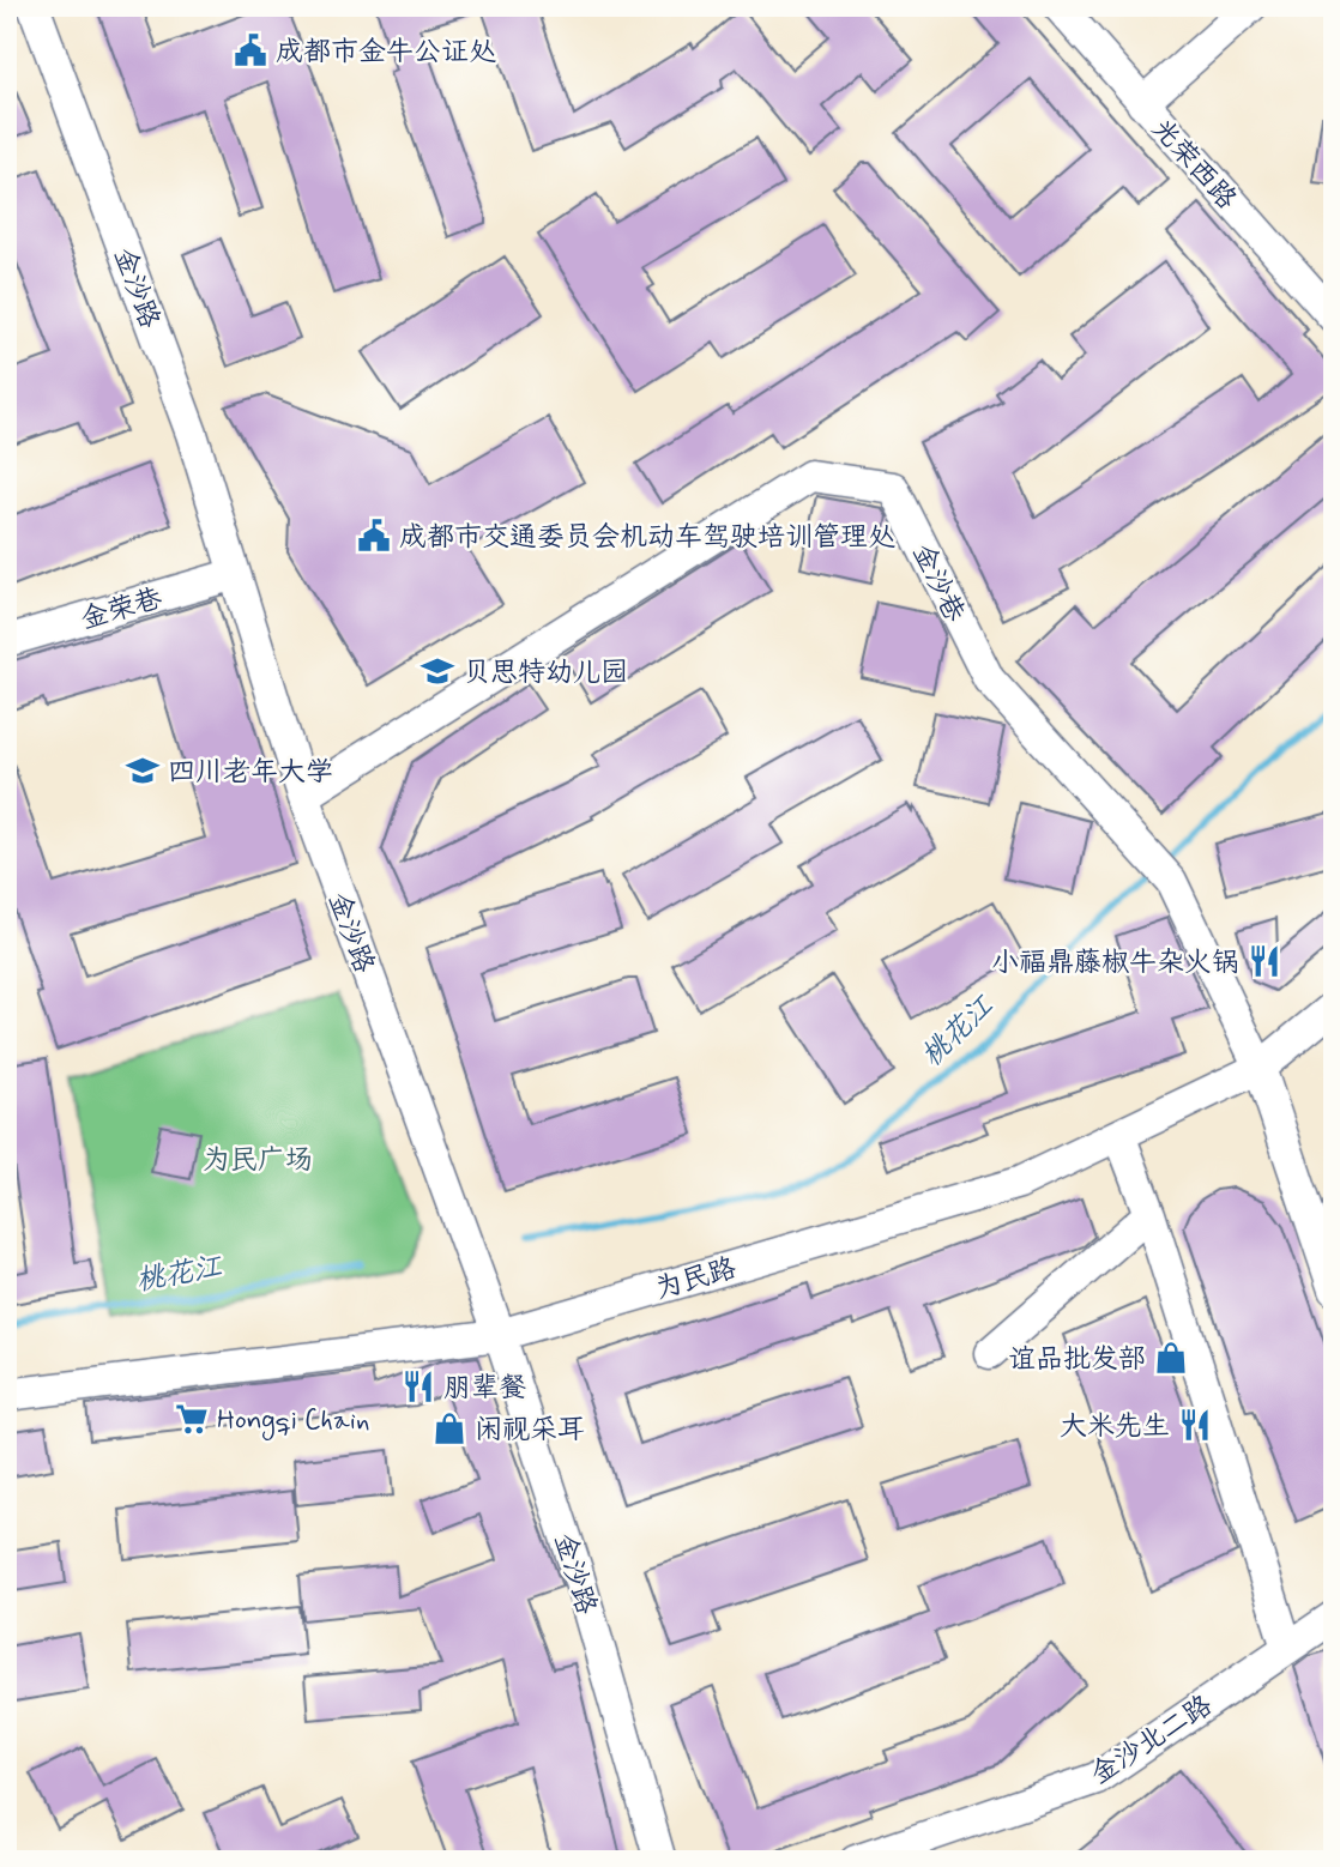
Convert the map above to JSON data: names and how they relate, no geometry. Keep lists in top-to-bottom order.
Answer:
{
  "streets": {
    "street": [
      "光荣西路",
      "金沙路",
      "金沙巷",
      "金荣巷",
      "为民路",
      "金沙北二路"
    ]
  },
  "crossings": [
    ["金沙路", "金沙巷"],
    ["金沙路", "金荣巷"],
    ["金沙路", "为民路"],
    ["金沙巷", "为民路"]
  ],
  "water": ["桃花江"],
  "parks": ["为民广场"],
  "places": {
    "public building": ["成都市金牛公证处", "成都市交通委员会机动车驾驶培训管理处"],
    "school or university": ["贝思特幼儿园", "四川老年大学"],
    "restaurant": ["小福鼎藤椒牛杂火锅", "朋辈餐", "大米先生"],
    "shop": ["谊品批发部", "闲视采耳"],
    "supermarket": ["Hongqi Chain"]
  }
}
